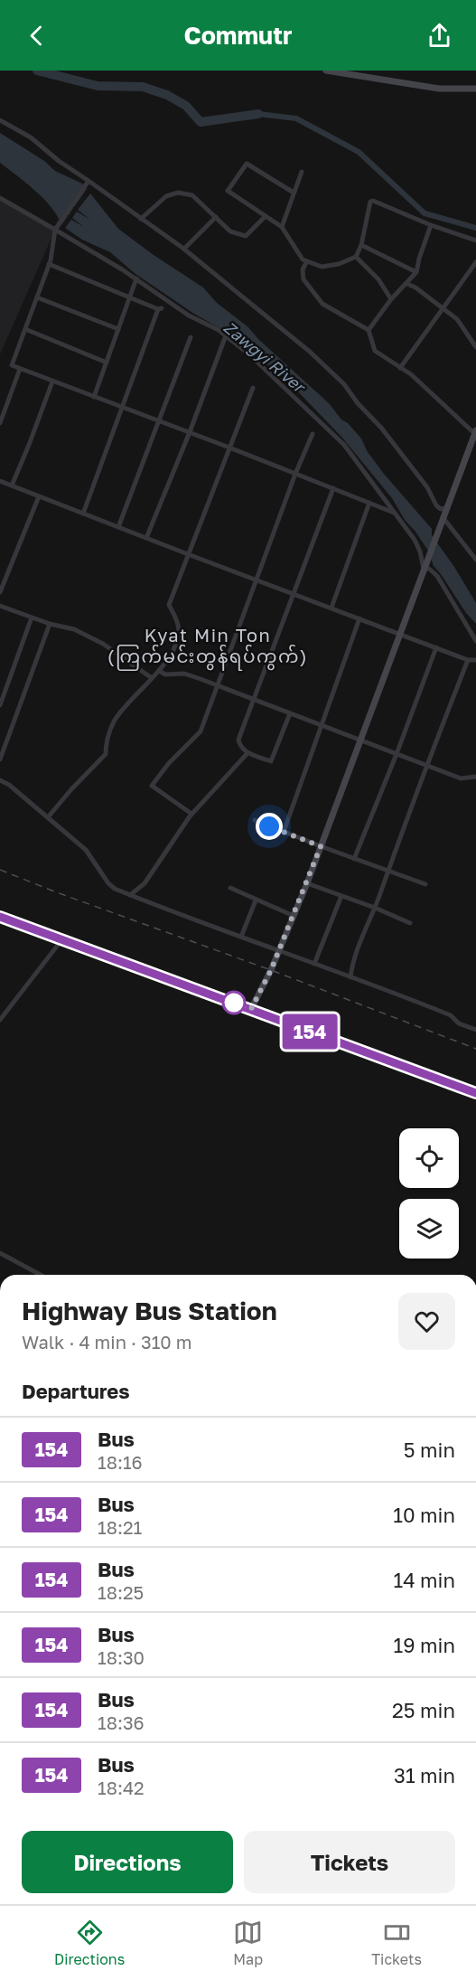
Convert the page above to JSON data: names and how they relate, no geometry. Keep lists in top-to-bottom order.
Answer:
{
  "districts": ["Kyat Min Ton (ကြက်မင်းတွန်ရပ်ကွက်)"],
  "water": ["Zawgyi River"],
  "lines": ["bus line 154"],
  "page": {
    "header": "Commutr",
    "on_map": "154",
    "heading": [
      ["Highway Bus Station", "Walk · 4 min · 310 m"],
      "Departures"
    ],
    "list": [
      {
        "mark": "154",
        "name": "Bus",
        "note": "18:16",
        "value": "5 min"
      },
      {
        "mark": "154",
        "name": "Bus",
        "note": "18:21",
        "value": "10 min"
      },
      {
        "mark": "154",
        "name": "Bus",
        "note": "18:25",
        "value": "14 min"
      },
      {
        "mark": "154",
        "name": "Bus",
        "note": "18:30",
        "value": "19 min"
      },
      {
        "mark": "154",
        "name": "Bus",
        "note": "18:36",
        "value": "25 min"
      },
      {
        "mark": "154",
        "name": "Bus",
        "note": "18:42",
        "value": "31 min"
      }
    ],
    "buttons": ["Directions", "Tickets"],
    "tabs": ["Directions", "Map", "Tickets"]
  }
}
